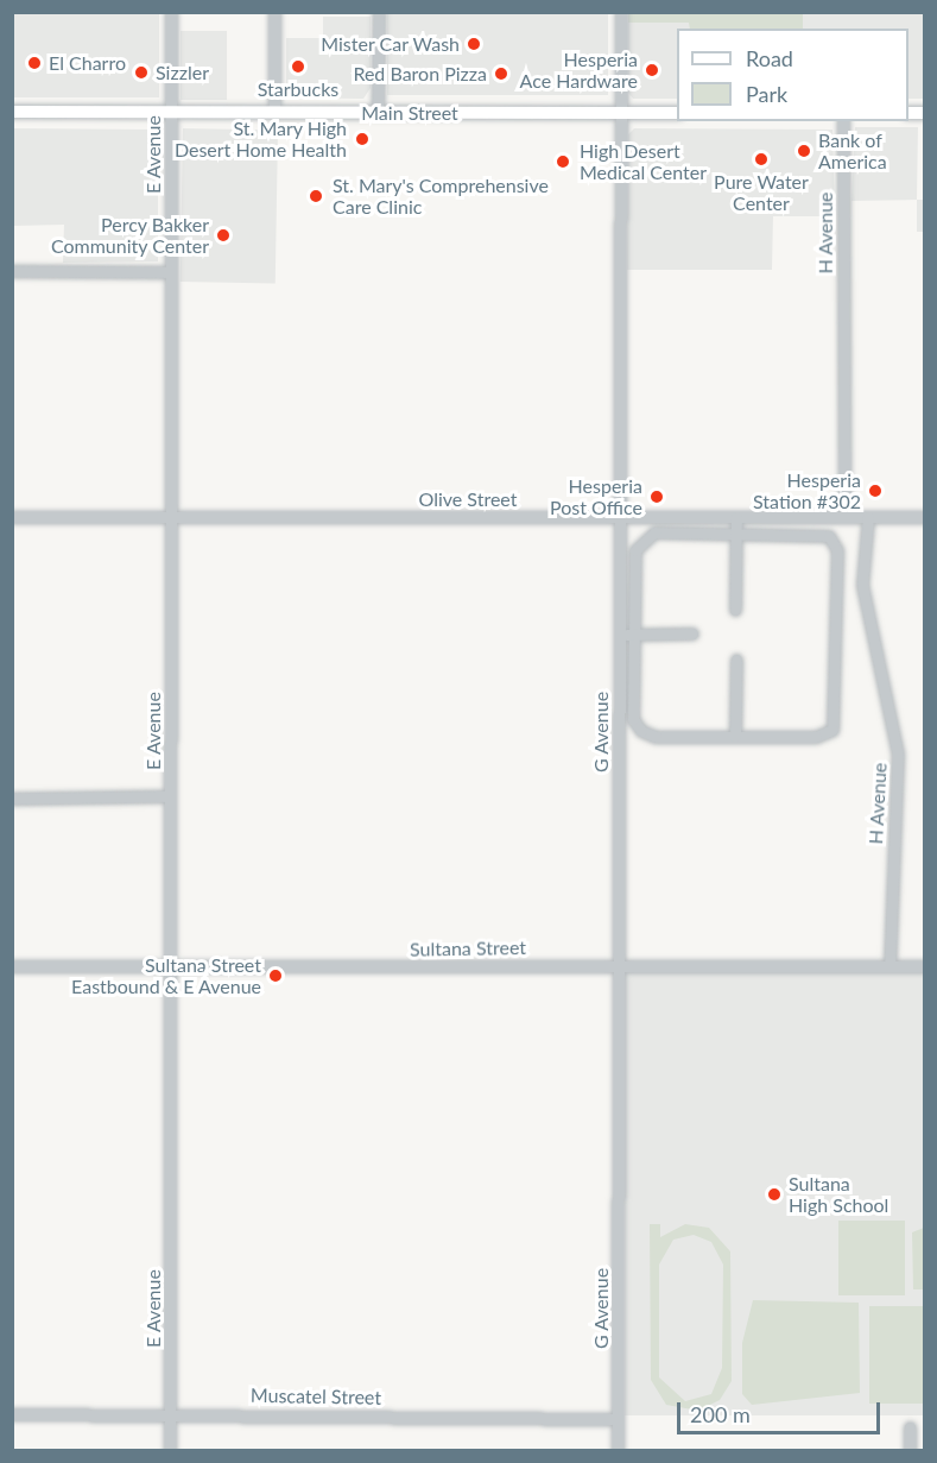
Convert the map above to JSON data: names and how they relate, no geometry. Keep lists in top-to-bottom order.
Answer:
{
  "streets": {
    "main road": ["Main Street"],
    "street": [
      "E Avenue",
      "H Avenue",
      "Olive Street",
      "G Avenue",
      "Sultana Street",
      "Muscatel Street"
    ]
  },
  "crossings": [
    ["Main Street", "E Avenue"],
    ["Main Street", "G Avenue"],
    ["E Avenue", "Olive Street"],
    ["E Avenue", "Sultana Street"],
    ["E Avenue", "Muscatel Street"],
    ["H Avenue", "Olive Street"],
    ["H Avenue", "Sultana Street"],
    ["Olive Street", "G Avenue"],
    ["G Avenue", "Sultana Street"],
    ["G Avenue", "Muscatel Street"]
  ],
  "places": [
    "Mister Car Wash",
    "El Charro",
    "Starbucks",
    "Hesperia Ace Hardware",
    "Sizzler",
    "Red Baron Pizza",
    "St. Mary High Desert Home Health",
    "Bank of America",
    "Pure Water Center",
    "High Desert Medical Center",
    "St. Mary's Comprehensive Care Clinic",
    "Percy Bakker Community Center",
    "Hesperia Station #302",
    "Hesperia Post Office",
    "Sultana Street Eastbound & E Avenue",
    "Sultana High School"
  ],
  "legend": ["Road", "Park"],
  "scale_bar": "200 m"
}
